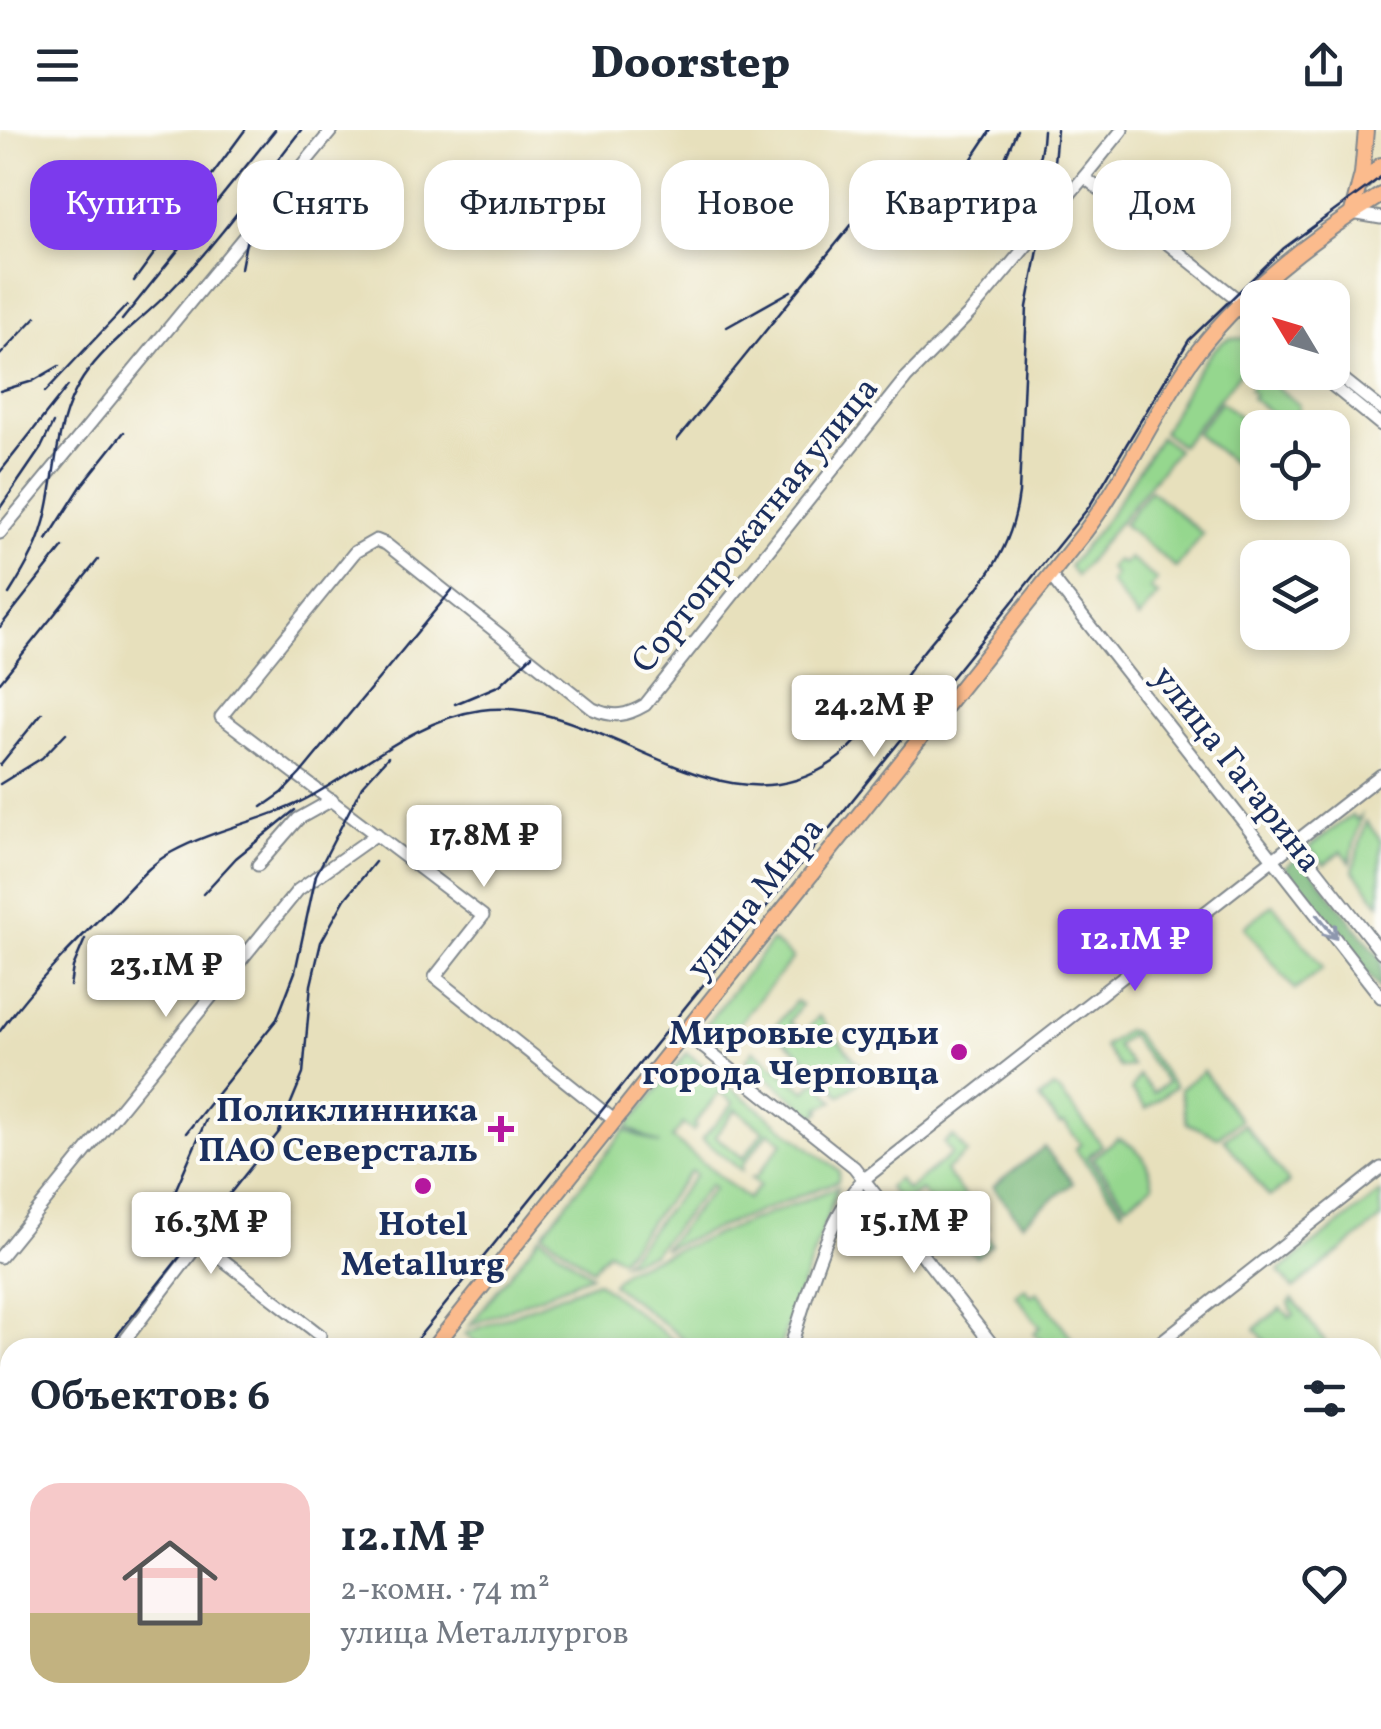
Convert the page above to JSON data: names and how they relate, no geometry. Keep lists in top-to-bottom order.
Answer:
{
  "streets": {
    "main road": ["улица Мира"],
    "street": ["Сортопрокатная улица", "улица Гагарина"]
  },
  "crossings": [
    ["улица Гагарина", "улица Мира"]
  ],
  "places": {
    "other": ["Мировые судьи города Черповца", "Hotel Metallurg"],
    "health": ["Поликлинника ПАО Северсталь"]
  },
  "north": "top left",
  "page": {
    "header": "Doorstep",
    "chip": [
      "Купить",
      "Снять",
      "Фильтры",
      "Новое",
      "Квартира",
      "Дом"
    ],
    "price": [
      "24.2M ₽",
      "17.8M ₽",
      "12.1M ₽",
      "23.1M ₽",
      "15.1M ₽",
      "16.3M ₽"
    ],
    "heading": "Объектов: 6",
    "list": [
      {
        "name": "12.1M ₽",
        "note": "2-комн. · 74 m² · улица Металлургов"
      }
    ]
  }
}
